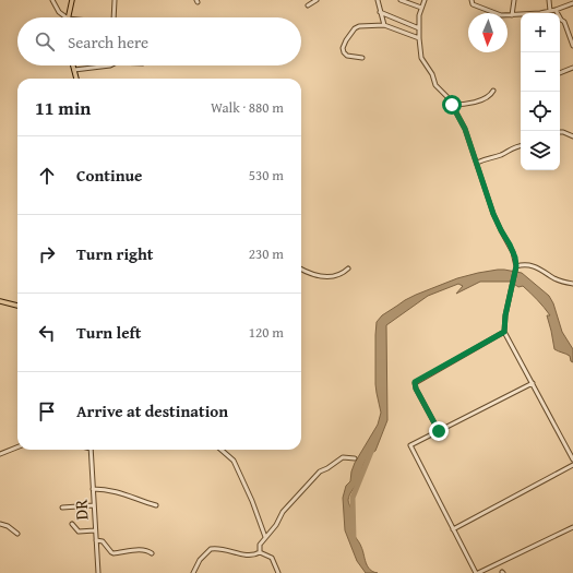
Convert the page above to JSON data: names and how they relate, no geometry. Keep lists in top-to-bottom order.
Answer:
{
  "streets": {
    "street": ["DR"]
  },
  "north": "bottom",
  "page": {
    "map_buttons": ["+", "−"],
    "search": "Search here",
    "heading": ["11 min", "Walk · 880 m"],
    "list": [
      ["Continue", "530 m"],
      ["Turn right", "230 m"],
      ["Turn left", "120 m"],
      "Arrive at destination"
    ]
  }
}
